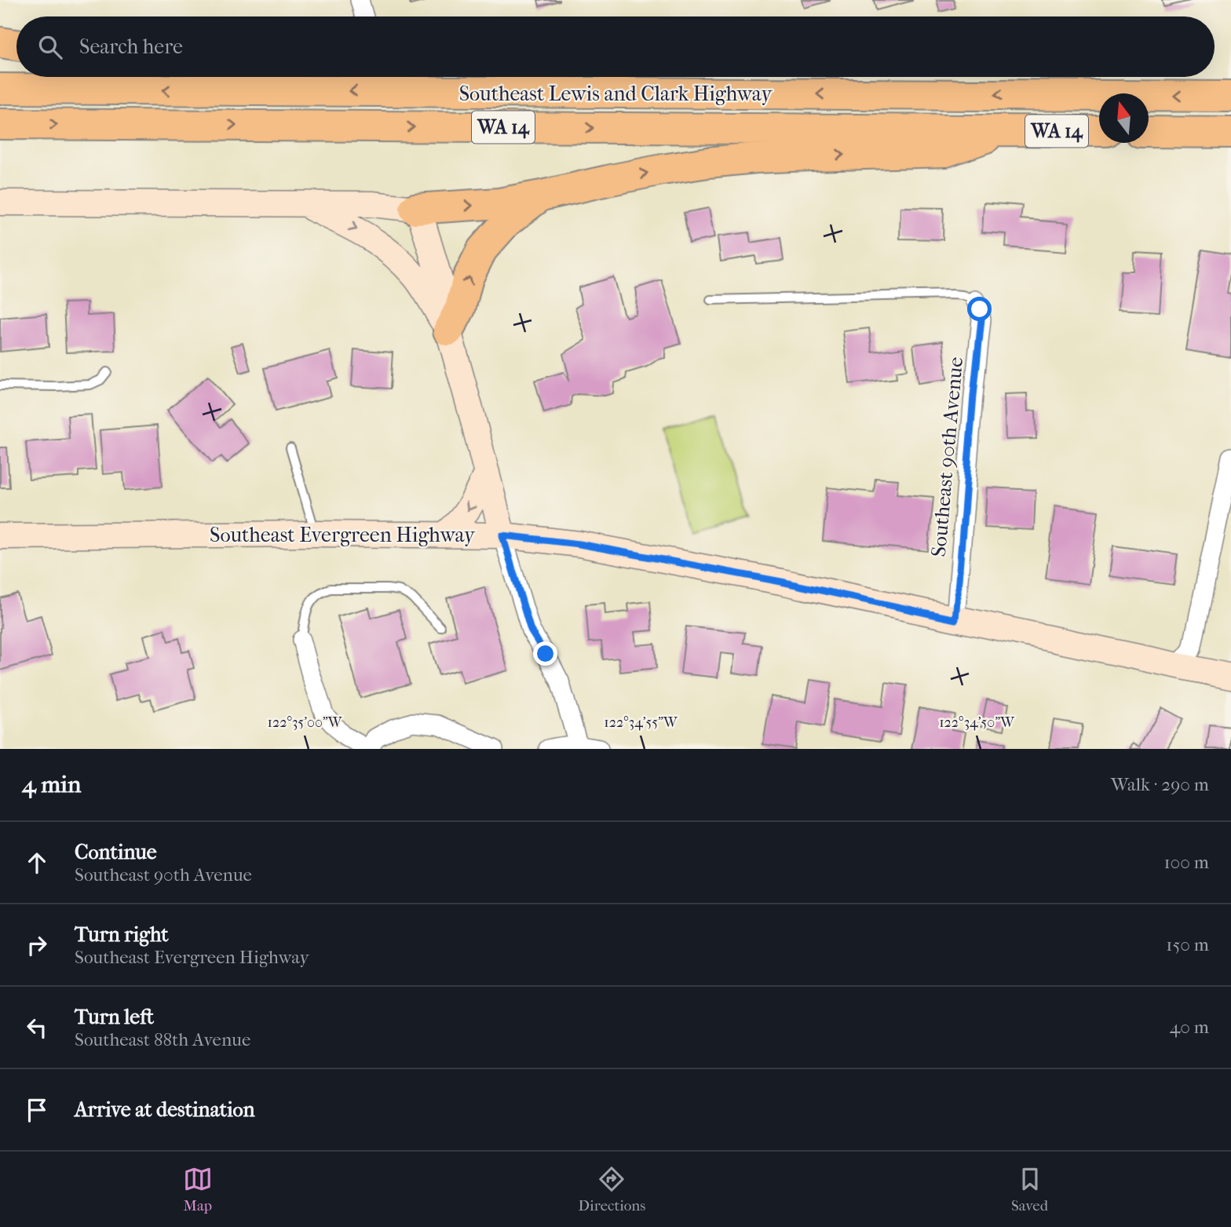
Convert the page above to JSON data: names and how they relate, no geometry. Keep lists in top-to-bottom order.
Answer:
{
  "streets": {
    "highway": ["Southeast Lewis and Clark Highway", "WA 14"],
    "street": ["Southeast 90th Avenue", "Southeast Evergreen Highway"]
  },
  "crossings": [
    ["Southeast 90th Avenue", "Southeast Evergreen Highway"]
  ],
  "north": "top",
  "page": {
    "search": "Search here",
    "heading": ["4 min", "Walk · 290 m"],
    "list": [
      ["Continue", "Southeast 90th Avenue", "100 m"],
      ["Turn right", "Southeast Evergreen Highway", "150 m"],
      ["Turn left", "Southeast 88th Avenue", "40 m"],
      "Arrive at destination"
    ],
    "nav": ["Map", "Directions", "Saved"]
  },
  "coordinates": ["122°35'00\"W", "122°34'55\"W", "122°34'50\"W"]
}
